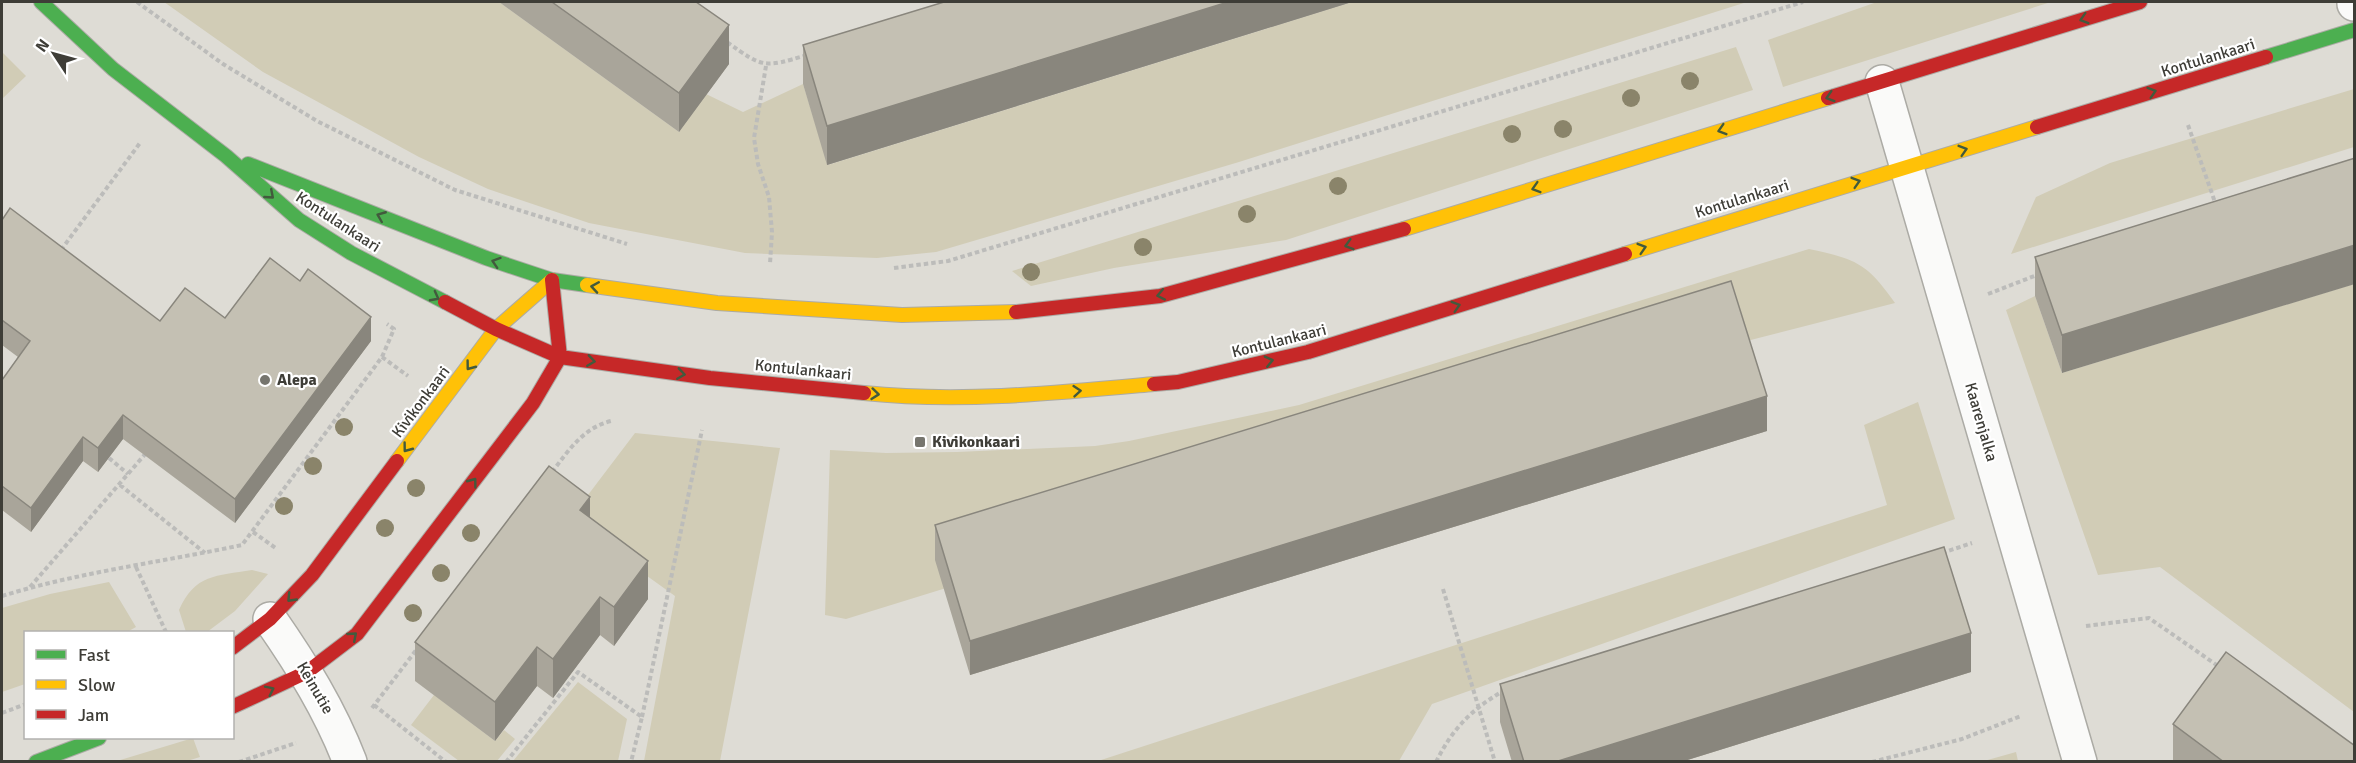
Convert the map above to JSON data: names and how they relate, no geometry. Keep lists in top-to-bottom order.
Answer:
{
  "streets": {
    "main road": ["Kontulankaari", "Kivikonkaari"],
    "street": ["Kaarenjalka", "Keinutie"]
  },
  "crossings": [
    ["Kontulankaari", "Kivikonkaari"],
    ["Kontulankaari", "Kaarenjalka"],
    ["Kivikonkaari", "Keinutie"]
  ],
  "places": {
    "other": ["Alepa"],
    "transit": ["Kivikonkaari"]
  },
  "legend": ["Fast", "Slow", "Jam"],
  "north": "top left"
}
